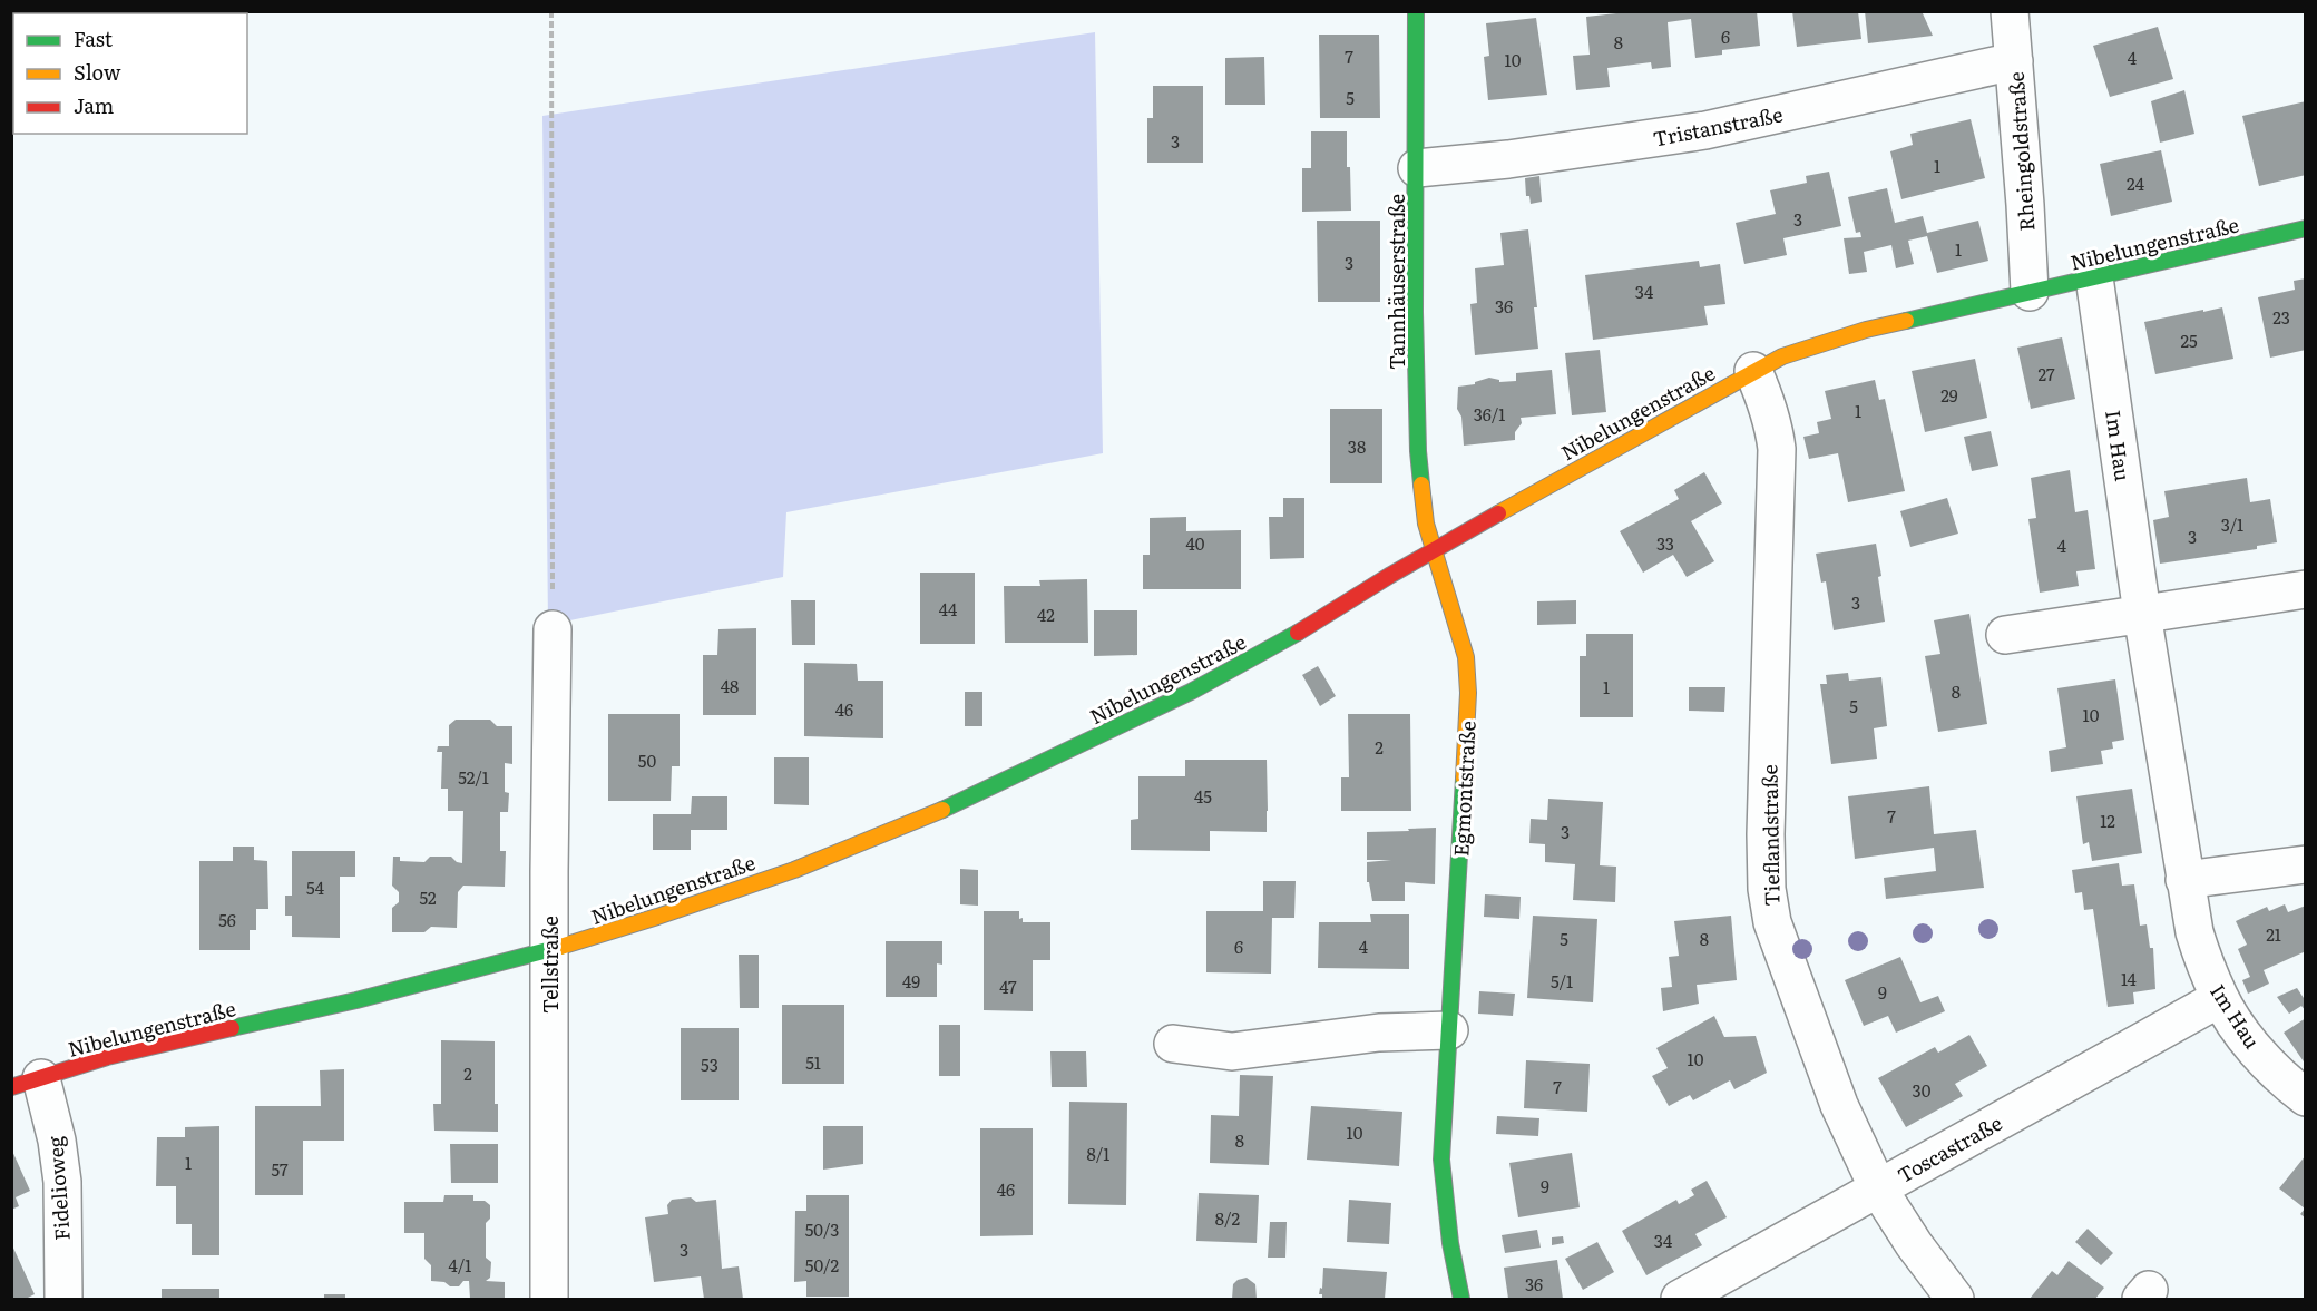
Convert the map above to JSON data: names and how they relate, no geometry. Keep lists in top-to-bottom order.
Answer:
{
  "streets": {
    "street": [
      "Tristanstraße",
      "Rheingoldstraße",
      "Nibelungenstraße",
      "Tannhäuserstraße",
      "Im Hau",
      "Egmontstraße",
      "Tieflandstraße",
      "Tellstraße",
      "Toscastraße",
      "Fidelioweg"
    ]
  },
  "crossings": [
    ["Tristanstraße", "Rheingoldstraße"],
    ["Tristanstraße", "Tannhäuserstraße"],
    ["Rheingoldstraße", "Nibelungenstraße"],
    ["Nibelungenstraße", "Tannhäuserstraße"],
    ["Nibelungenstraße", "Im Hau"],
    ["Nibelungenstraße", "Egmontstraße"],
    ["Nibelungenstraße", "Tieflandstraße"],
    ["Nibelungenstraße", "Tellstraße"],
    ["Nibelungenstraße", "Fidelioweg"],
    ["Tannhäuserstraße", "Egmontstraße"],
    ["Im Hau", "Toscastraße"],
    ["Tieflandstraße", "Toscastraße"]
  ],
  "house_numbers": [
    "6",
    "8",
    "7",
    "4",
    "10",
    "5",
    "3",
    "1",
    "24",
    "3",
    "1",
    "3",
    "34",
    "36",
    "23",
    "25",
    "27",
    "29",
    "1",
    "36/1",
    "38",
    "3/1",
    "3",
    "40",
    "33",
    "4",
    "3",
    "44",
    "42",
    "48",
    "1",
    "8",
    "5",
    "46",
    "10",
    "2",
    "50",
    "52/1",
    "45",
    "7",
    "12",
    "3",
    "54",
    "52",
    "56",
    "21",
    "5",
    "8",
    "6",
    "4",
    "14",
    "49",
    "5/1",
    "47",
    "9",
    "10",
    "51",
    "53",
    "2",
    "7",
    "30",
    "10",
    "8",
    "8/1",
    "1",
    "57",
    "9",
    "46",
    "8/2",
    "50/3",
    "34",
    "3",
    "4/1",
    "50/2",
    "36"
  ],
  "legend": ["Fast", "Slow", "Jam"]
}
